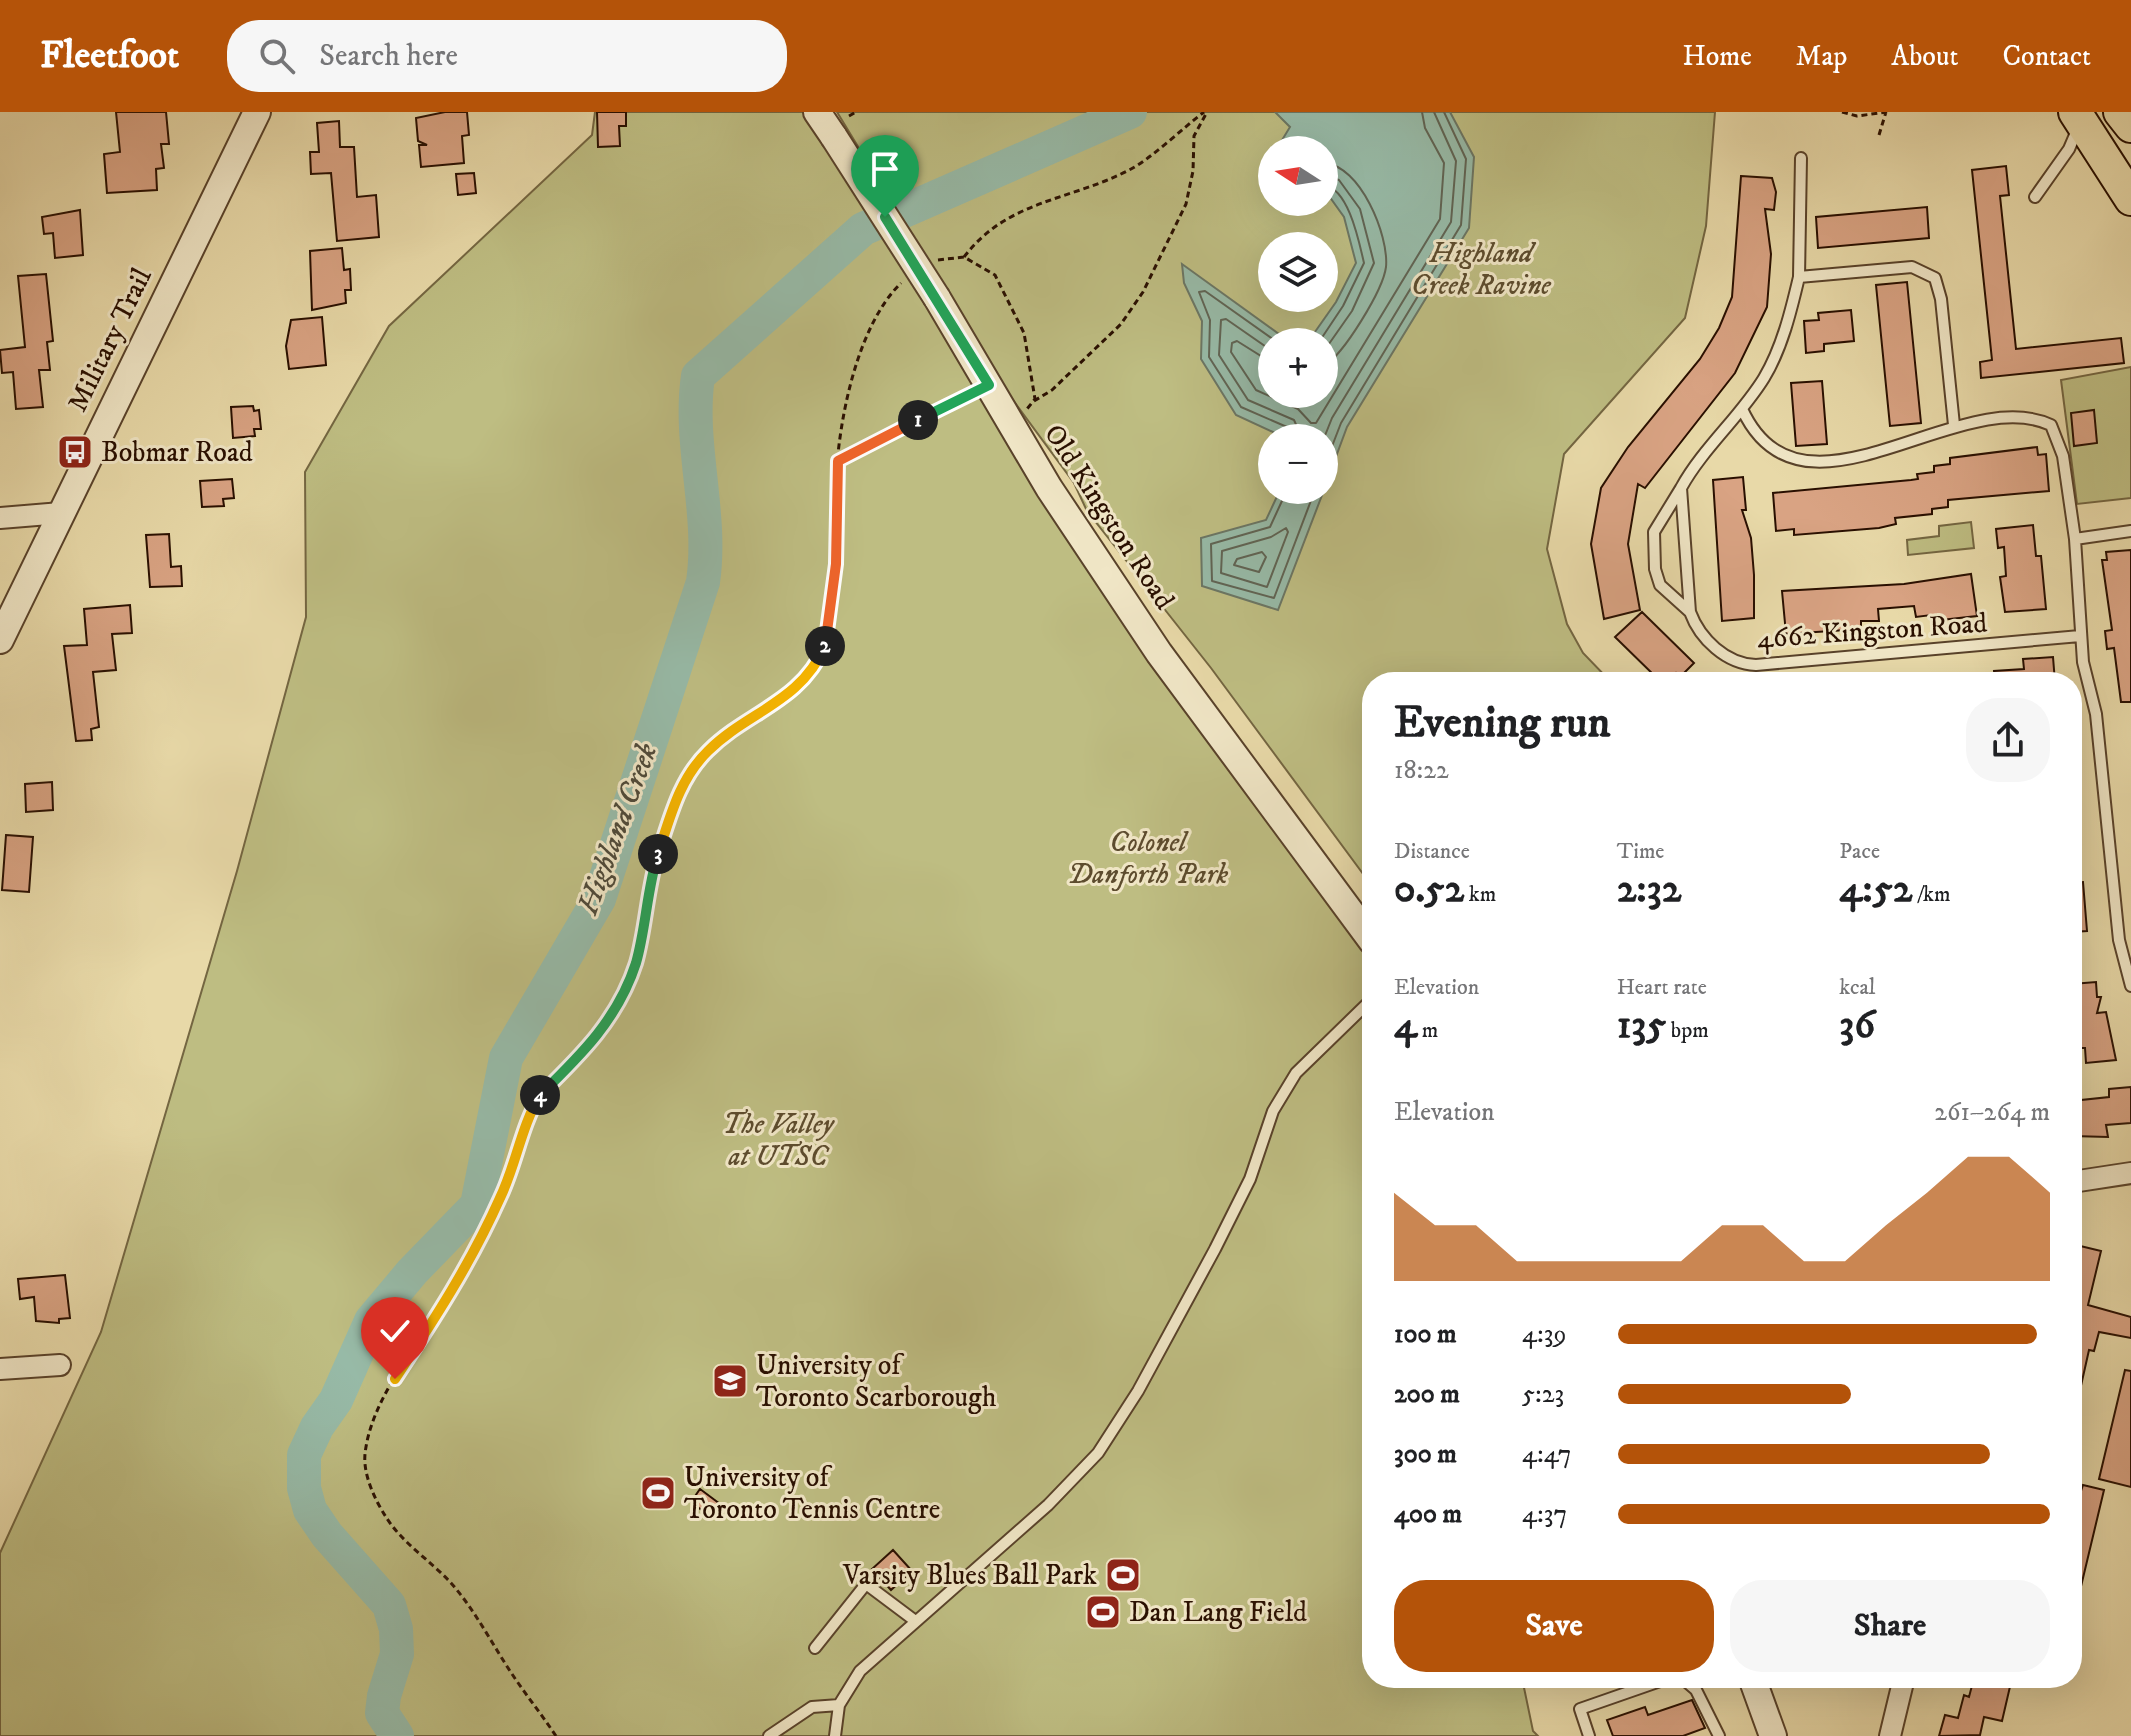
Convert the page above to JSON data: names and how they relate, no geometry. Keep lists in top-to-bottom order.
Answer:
{
  "streets": {
    "street": ["Military Trail", "Old Kingston Road"],
    "lane": ["4662 Kingston Road"]
  },
  "water": ["Highland Creek"],
  "parks": ["Highland Creek Ravine", "Colonel Danforth Park", "The Valley at UTSC"],
  "places": {
    "bus stop": ["Bobmar Road"],
    "school or university": ["University of Toronto Scarborough"],
    "sports": ["University of Toronto Tennis Centre", "Varsity Blues Ball Park", "Dan Lang Field"]
  },
  "north": "left",
  "page": {
    "header": "Fleetfoot",
    "search": "Search here",
    "nav": [
      "Home",
      "Map",
      "About",
      "Contact"
    ],
    "map_buttons": ["+", "−"],
    "pins": [
      "1",
      "2",
      "3",
      "4"
    ],
    "heading": ["Evening run", "18:22"],
    "stats": [
      ["Distance", "0.52 km"],
      ["Time", "2:32"],
      ["Pace", "4:52 /km"],
      ["Elevation", "4 m"],
      ["Heart rate", "135 bpm"],
      ["kcal", "36"]
    ],
    "chart": ["Elevation", "261–264 m"],
    "list": [
      {
        "name": "100 m",
        "note": "4:39"
      },
      {
        "name": "200 m",
        "note": "5:23"
      },
      {
        "name": "300 m",
        "note": "4:47"
      },
      {
        "name": "400 m",
        "note": "4:37"
      }
    ],
    "buttons": ["Save", "Share"]
  }
}
